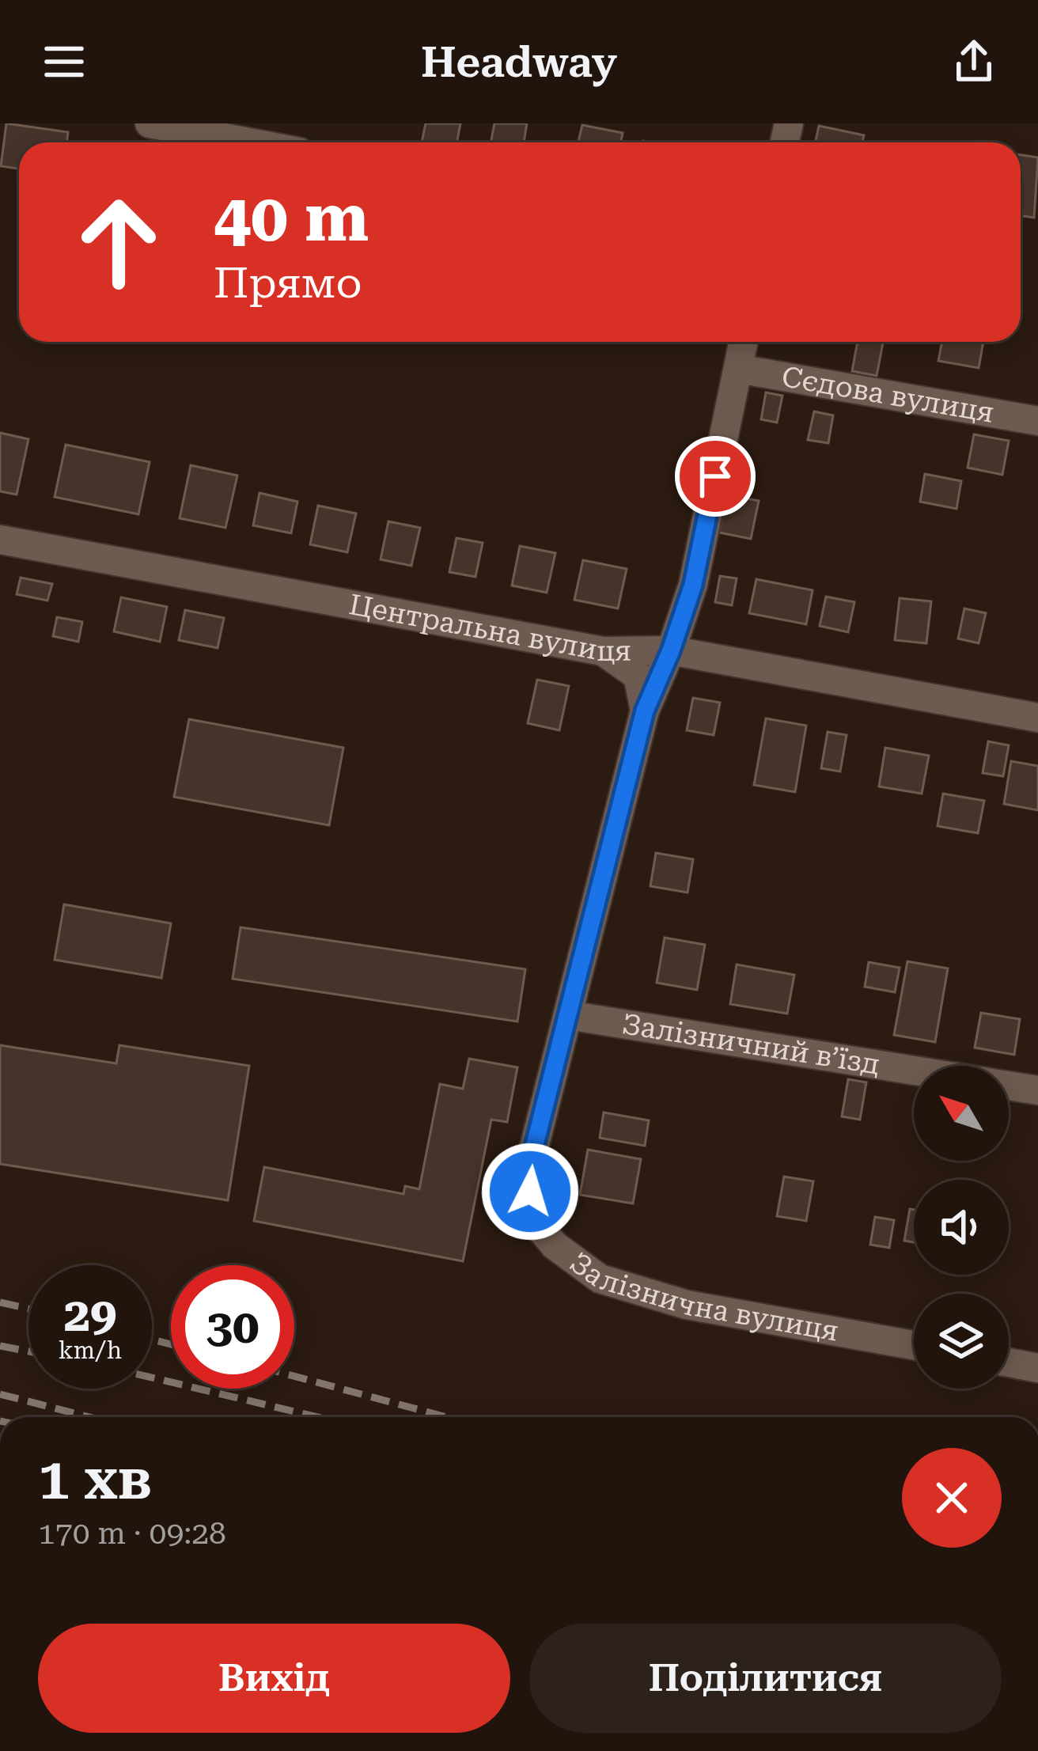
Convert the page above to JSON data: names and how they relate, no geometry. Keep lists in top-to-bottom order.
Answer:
{
  "streets": {
    "street": [
      "Сєдова вулиця",
      "Центральна вулиця",
      "Залізничний в’їзд",
      "Залізнична вулиця"
    ]
  },
  "crossings": [
    ["Сєдова вулиця", "Залізнична вулиця"],
    ["Центральна вулиця", "Залізнична вулиця"],
    ["Залізничний в’їзд", "Залізнична вулиця"]
  ],
  "north": "top left",
  "page": {
    "header": "Headway",
    "turn": ["40 m", "Прямо"],
    "speed": "29 km/h",
    "limit": "30",
    "heading": ["1 хв", "170 m · 09:28"],
    "buttons": ["Вихід", "Поділитися"]
  }
}
